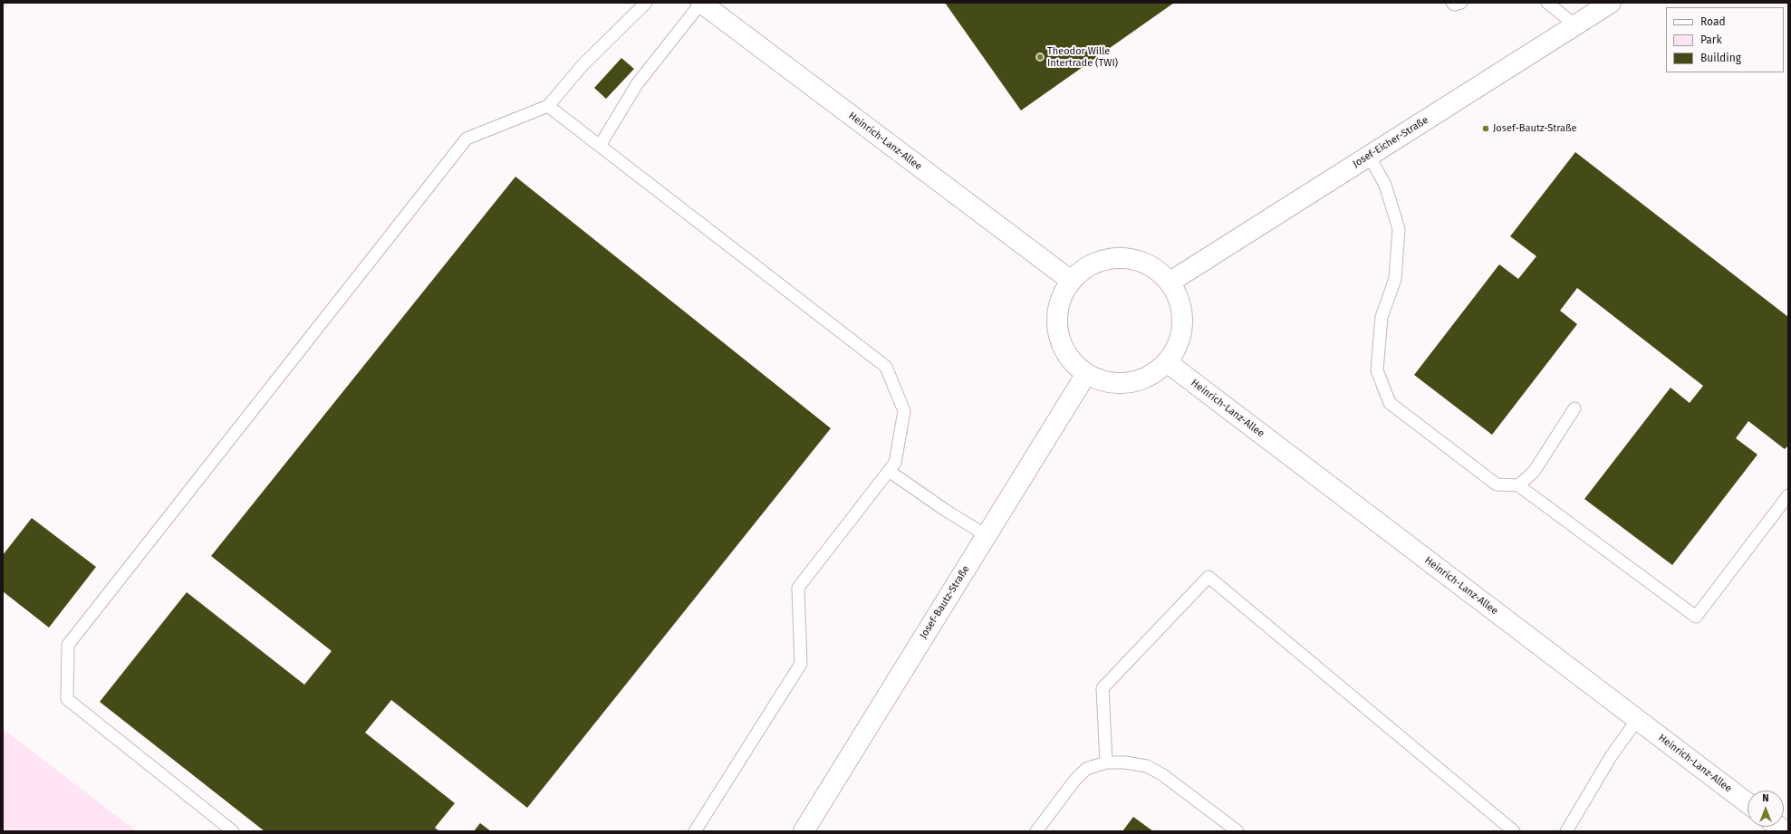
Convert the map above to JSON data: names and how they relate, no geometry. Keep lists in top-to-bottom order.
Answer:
{
  "streets": {
    "street": ["Heinrich-Lanz-Allee", "Josef-Eicher-Straße", "Josef-Bautz-Straße"]
  },
  "crossings": [
    ["Heinrich-Lanz-Allee", "Josef-Eicher-Straße"],
    ["Heinrich-Lanz-Allee", "Josef-Bautz-Straße"],
    ["Josef-Eicher-Straße", "Josef-Bautz-Straße"]
  ],
  "places": ["Theodor Wille Intertrade (TWI)", "Josef-Bautz-Straße"],
  "legend": ["Road", "Park", "Building"],
  "north": "top"
}
